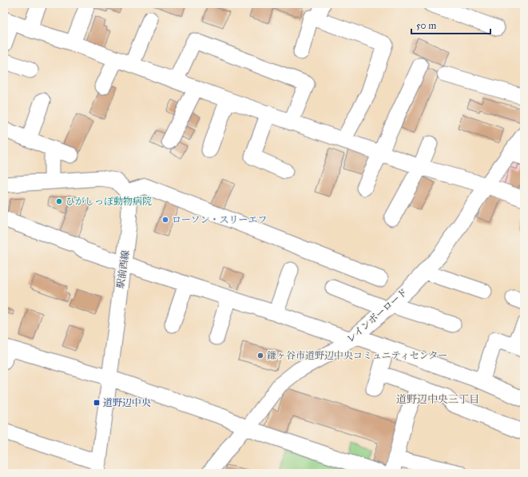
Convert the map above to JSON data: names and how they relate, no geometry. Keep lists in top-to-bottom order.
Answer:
{
  "streets": {
    "street": ["駅前西線", "レインボーロード"]
  },
  "districts": ["道野辺中央三丁目"],
  "places": {
    "other": ["ひがしっぽ動物病院", "ローソン・スリーエフ", "鎌ヶ谷市道野辺中央コミュニティセンター"],
    "transit": ["道野辺中央"]
  },
  "scale_bar": "50 m"
}
